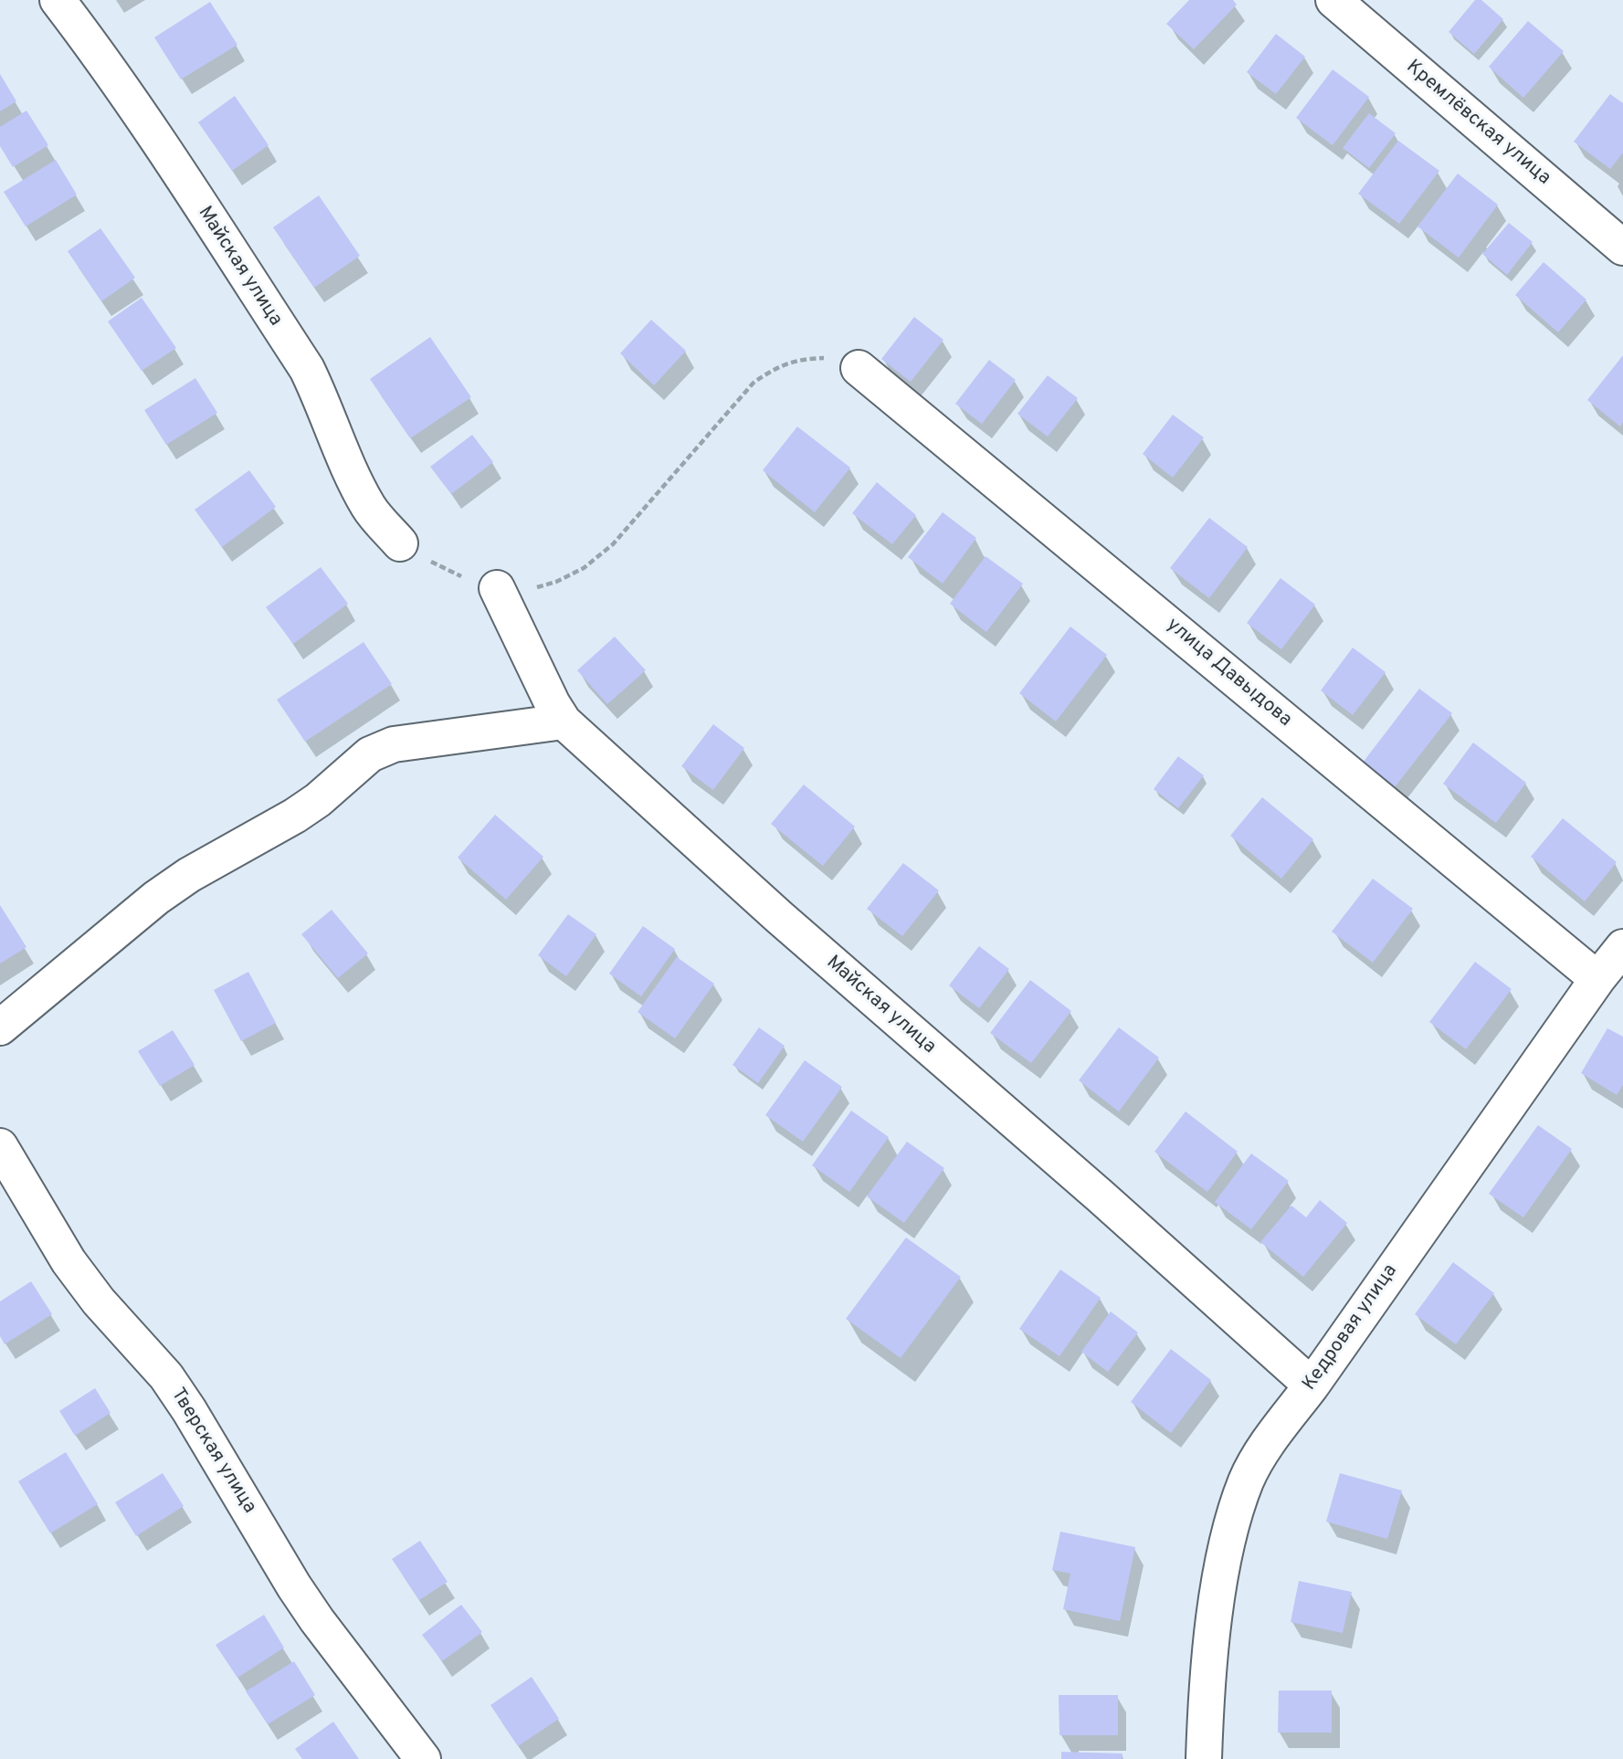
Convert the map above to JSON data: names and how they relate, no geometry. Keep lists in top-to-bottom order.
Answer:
{
  "streets": {
    "street": [
      "Кремлёвская улица",
      "Майская улица",
      "улица Давыдова",
      "Кедровая улица",
      "Тверская улица"
    ]
  },
  "crossings": [
    ["Майская улица", "Кедровая улица"],
    ["улица Давыдова", "Кедровая улица"]
  ]
}
